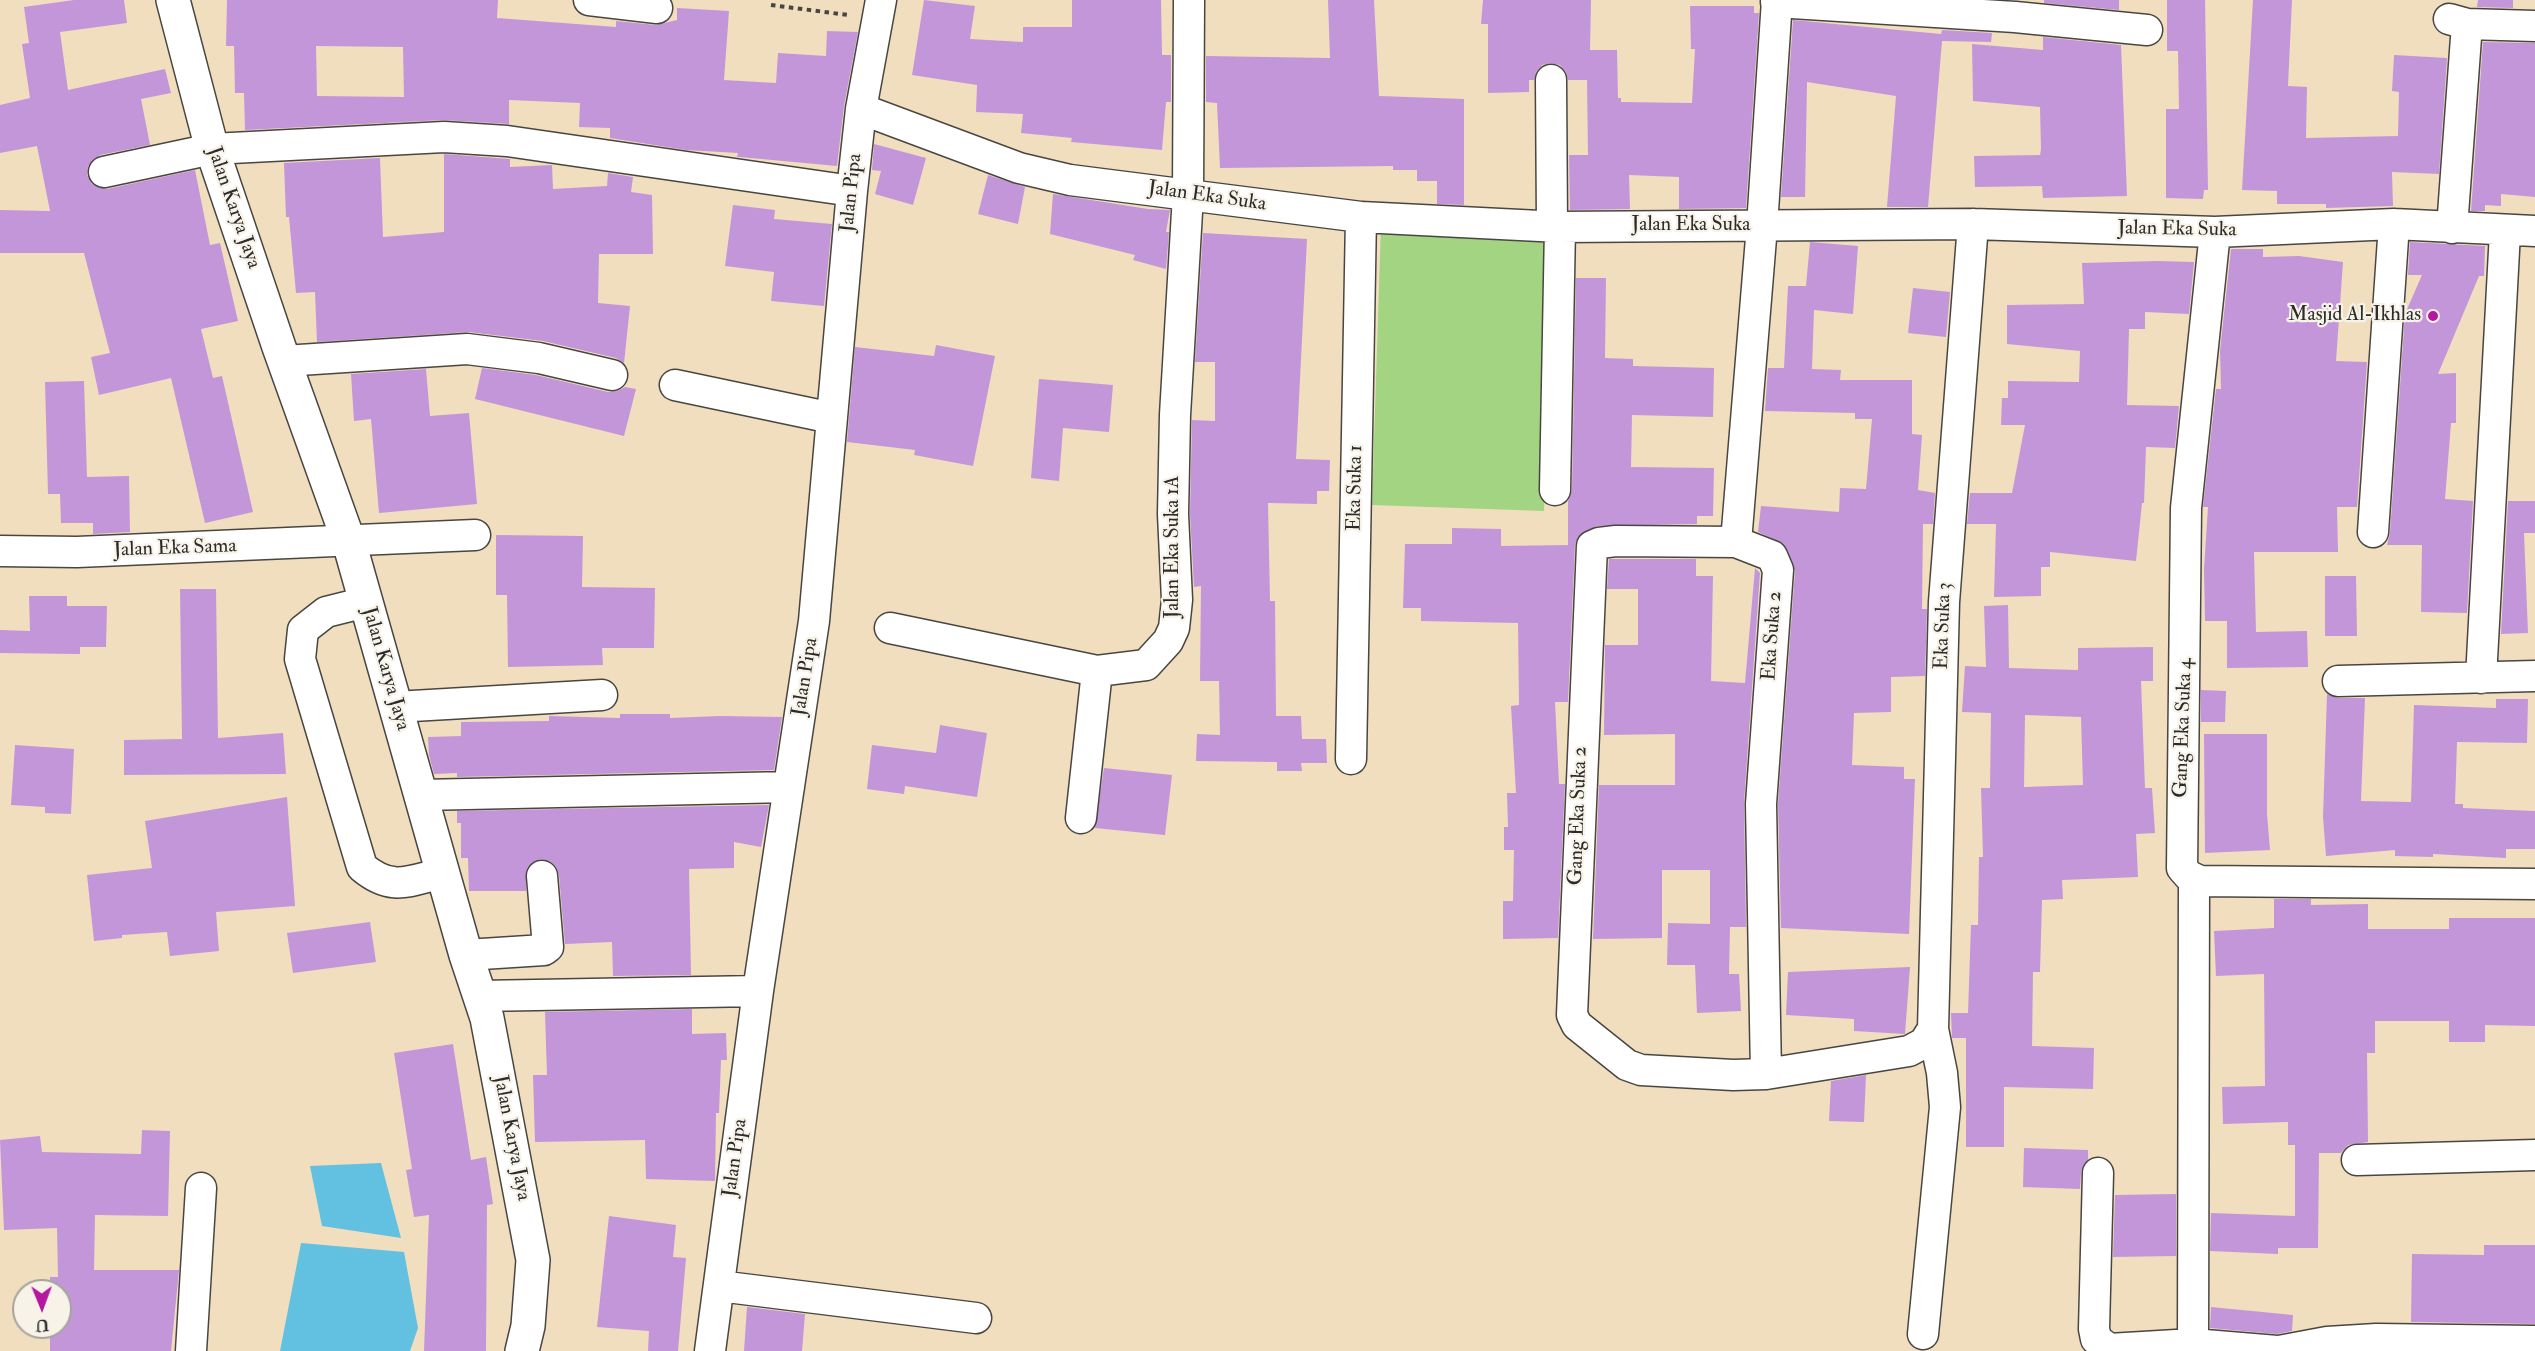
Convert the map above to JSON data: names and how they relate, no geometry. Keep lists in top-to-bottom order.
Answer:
{
  "streets": {
    "main road": ["Jalan Karya Jaya"],
    "street": [
      "Jalan Pipa",
      "Jalan Eka Suka",
      "Eka Suka 1",
      "Jalan Eka Suka 1A",
      "Jalan Eka Sama",
      "Eka Suka 3",
      "Eka Suka 2",
      "Gang Eka Suka 4",
      "Gang Eka Suka 2"
    ]
  },
  "crossings": [
    ["Jalan Pipa", "Jalan Eka Suka"],
    ["Jalan Eka Suka", "Eka Suka 1"],
    ["Jalan Eka Suka", "Jalan Eka Suka 1A"],
    ["Jalan Eka Suka", "Eka Suka 3"],
    ["Jalan Eka Suka", "Gang Eka Suka 4"],
    ["Jalan Karya Jaya", "Jalan Eka Sama"],
    ["Eka Suka 2", "Gang Eka Suka 2"]
  ],
  "places": ["Masjid Al-Ikhlas"],
  "north": "bottom"
}
